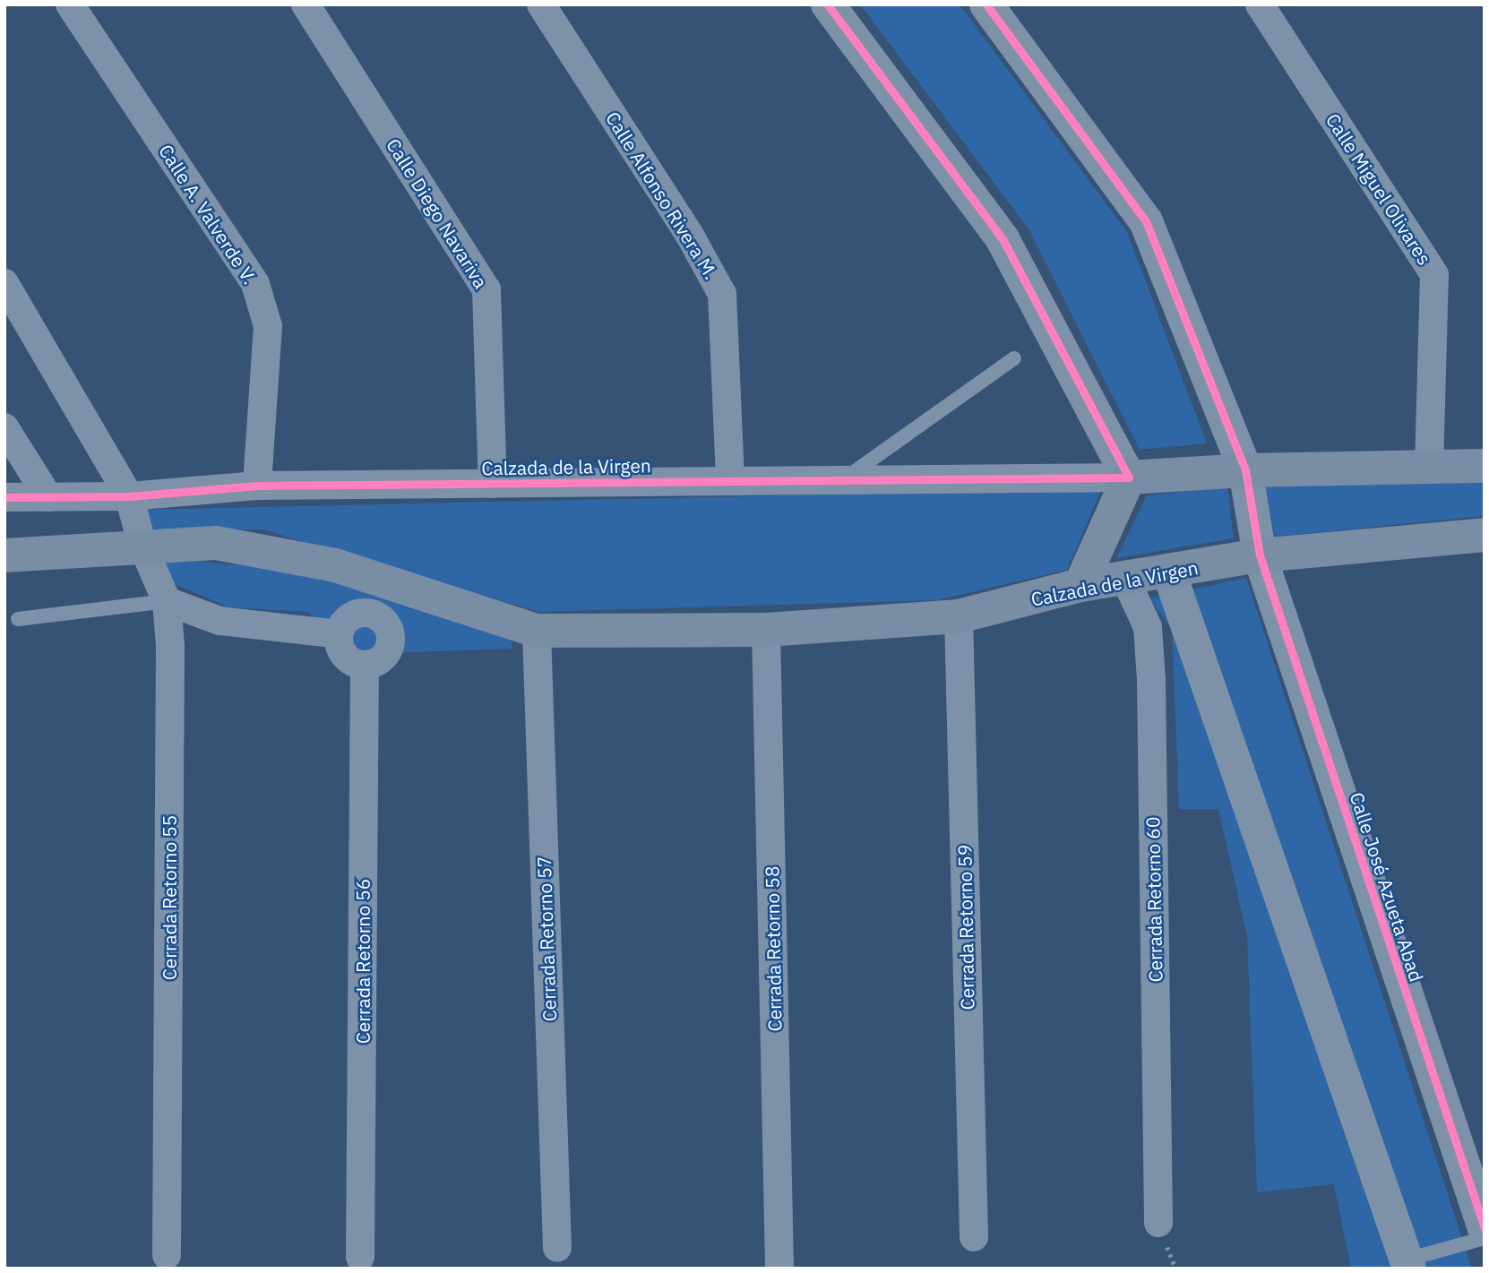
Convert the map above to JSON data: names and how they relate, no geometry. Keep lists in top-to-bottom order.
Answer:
{
  "streets": {
    "main road": ["Calzada de la Virgen"],
    "street": [
      "Calle Miguel Olivares",
      "Calle Alfonso Rivera M.",
      "Calle Diego Navariva",
      "Calle A. Valverde V.",
      "Calle José Azueta Abad",
      "Cerrada Retorno 55",
      "Cerrada Retorno 60",
      "Cerrada Retorno 59",
      "Cerrada Retorno 57",
      "Cerrada Retorno 58",
      "Cerrada Retorno 56"
    ]
  },
  "crossings": [
    ["Calle Miguel Olivares", "Calzada de la Virgen"],
    ["Calle Alfonso Rivera M.", "Calzada de la Virgen"],
    ["Calle Diego Navariva", "Calzada de la Virgen"],
    ["Calle A. Valverde V.", "Calzada de la Virgen"],
    ["Calzada de la Virgen", "Calle José Azueta Abad"],
    ["Calzada de la Virgen", "Cerrada Retorno 55"],
    ["Calzada de la Virgen", "Cerrada Retorno 60"],
    ["Calzada de la Virgen", "Cerrada Retorno 59"],
    ["Calzada de la Virgen", "Cerrada Retorno 57"],
    ["Calzada de la Virgen", "Cerrada Retorno 58"]
  ]
}
